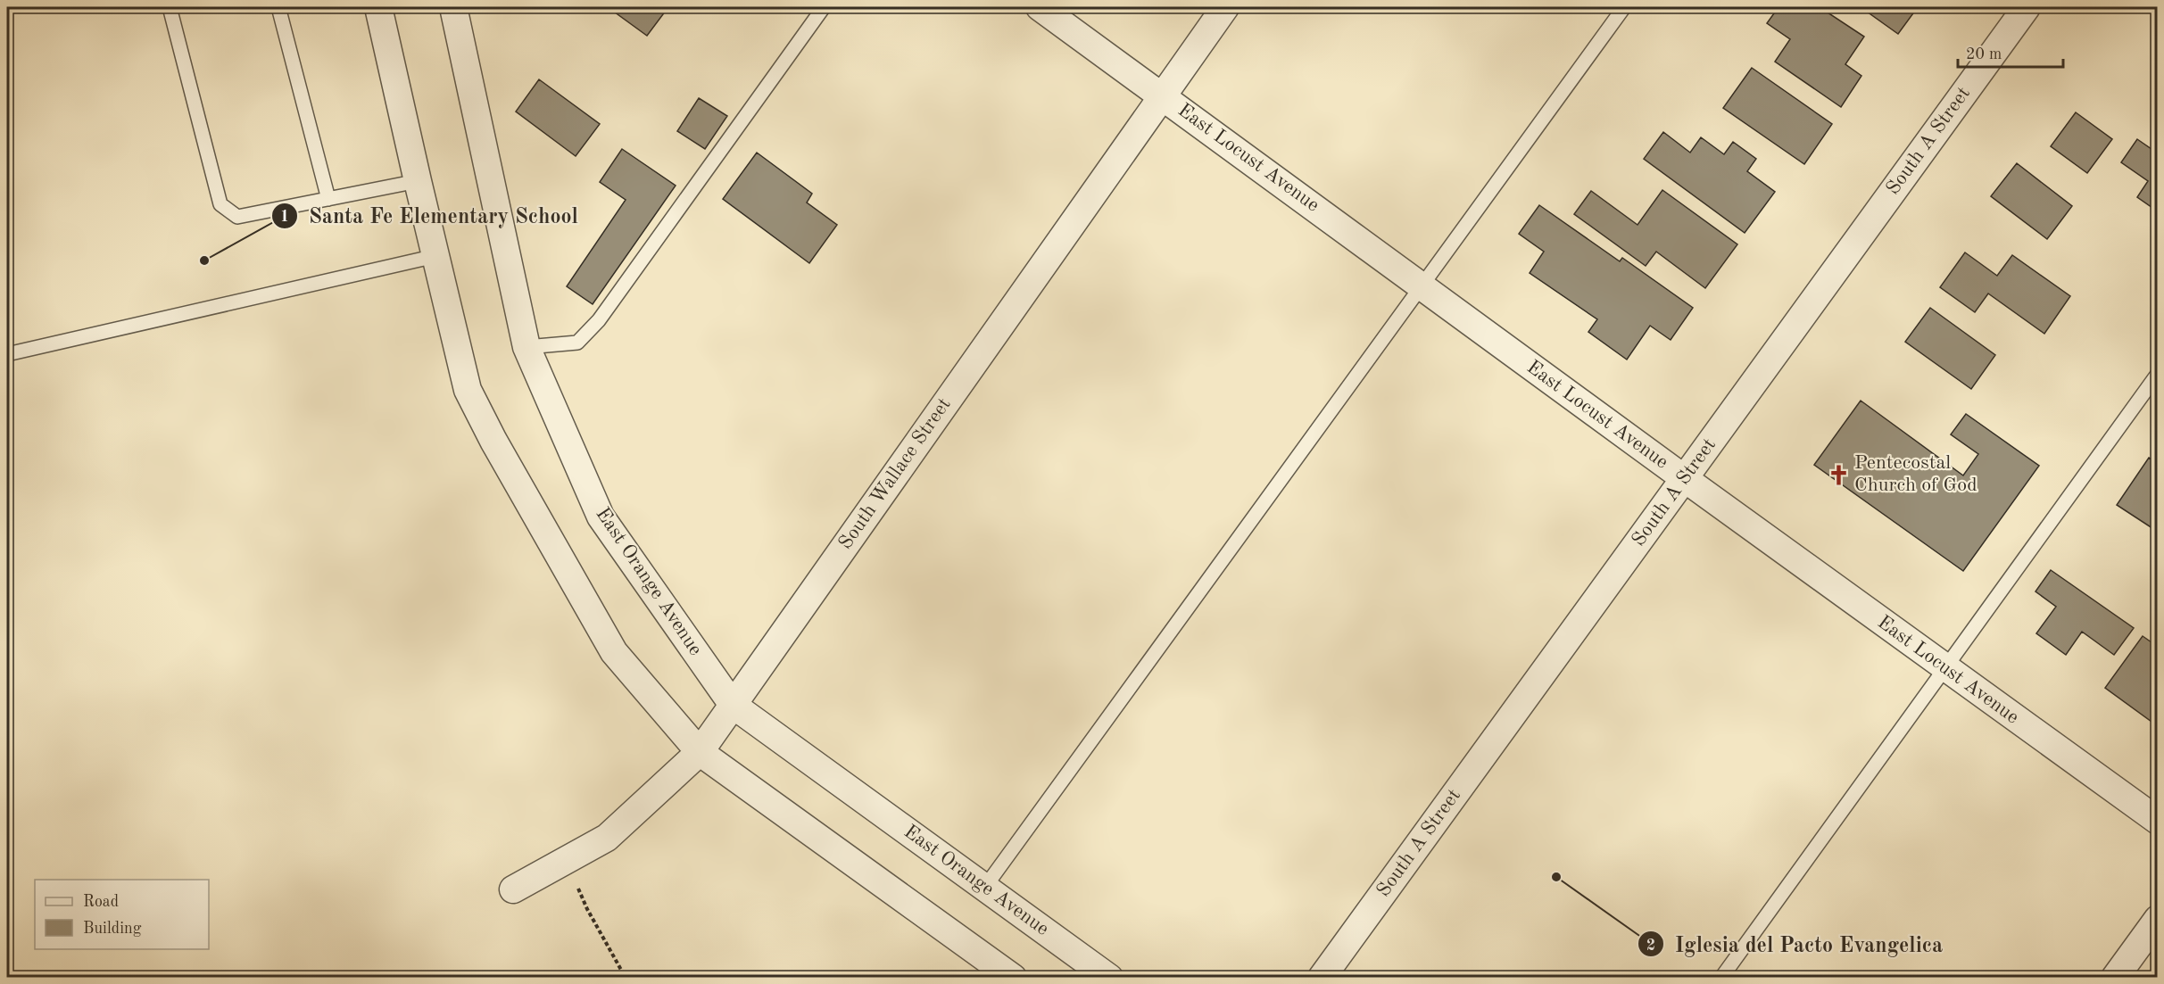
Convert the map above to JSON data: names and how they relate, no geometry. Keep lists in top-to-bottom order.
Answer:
{
  "streets": {
    "street": [
      "South A Street",
      "East Locust Avenue",
      "South Wallace Street",
      "East Orange Avenue"
    ]
  },
  "crossings": [
    ["South A Street", "East Locust Avenue"],
    ["East Locust Avenue", "South Wallace Street"],
    ["South Wallace Street", "East Orange Avenue"]
  ],
  "places": {
    "other": ["Santa Fe Elementary School", "Iglesia del Pacto Evangelica"],
    "church": ["Pentecostal Church of God"]
  },
  "legend": ["Road", "Building"],
  "scale_bar": "20 m"
}
